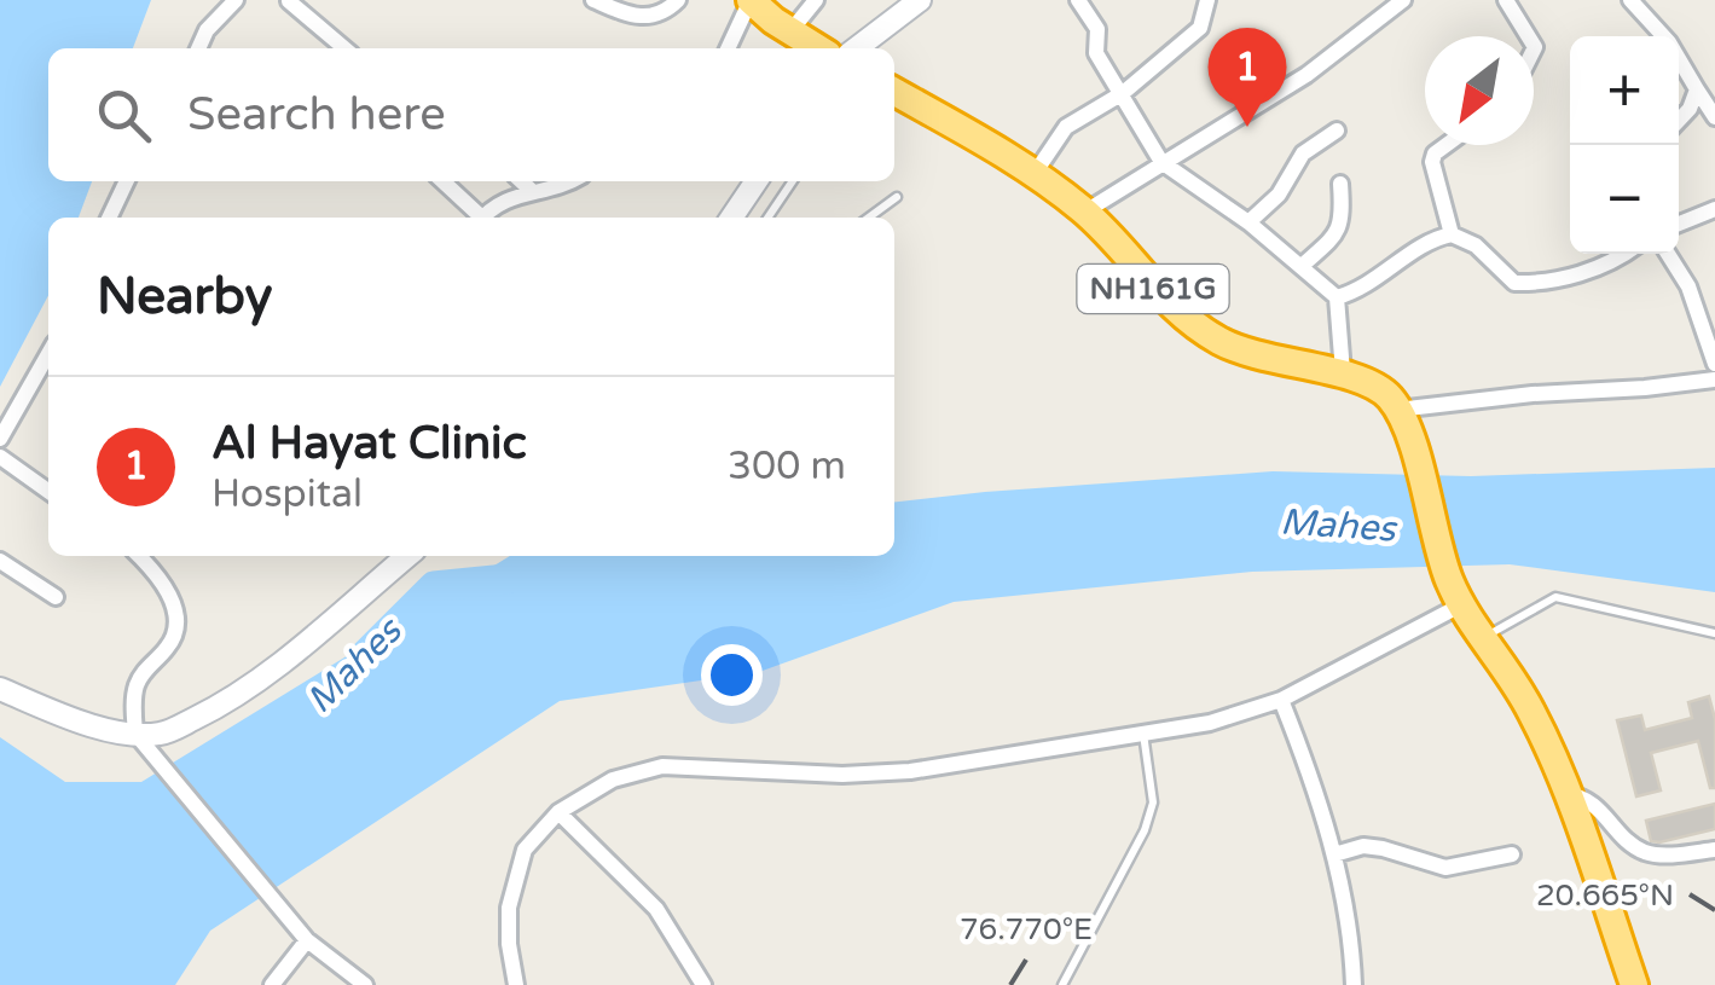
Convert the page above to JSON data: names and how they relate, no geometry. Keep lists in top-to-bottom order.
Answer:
{
  "streets": {
    "highway": ["NH161G"]
  },
  "water": ["Mahes"],
  "north": "bottom left",
  "page": {
    "pins": "1",
    "map_buttons": ["+", "−"],
    "search": "Search here",
    "heading": "Nearby",
    "list": [
      {
        "mark": "1",
        "name": "Al Hayat Clinic",
        "note": "Hospital",
        "value": "300 m"
      }
    ]
  },
  "coordinates": ["20.665°N", "76.770°E"]
}
